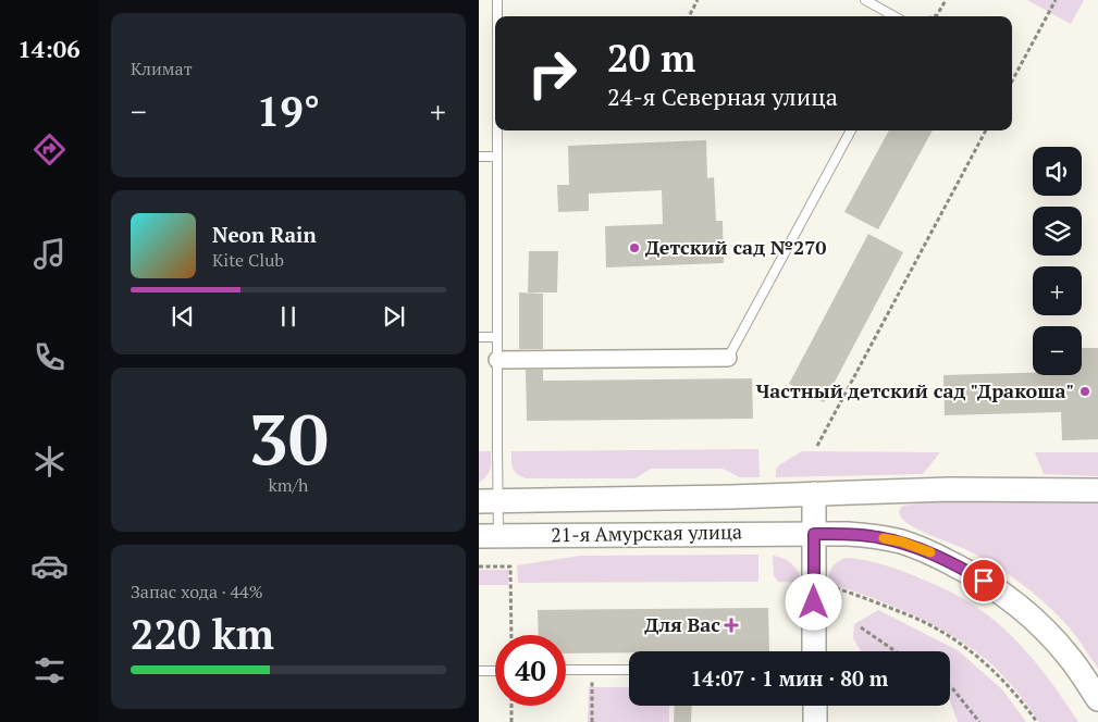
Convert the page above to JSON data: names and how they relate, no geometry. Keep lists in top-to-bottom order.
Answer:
{
  "streets": {
    "main road": ["21-я Амурская улица"]
  },
  "places": {
    "other": ["Детский сад №270", "Частный детский сад \"Дракоша\""],
    "health": ["Для Вас"]
  },
  "page": {
    "tabs": "14:06",
    "tile": [
      "Климат",
      ["30", "km/h"],
      ["Запас хода · 44%", "220 km"]
    ],
    "turn": ["20 m", "24-я Северная улица"],
    "heat": ["−", "19°", "+"],
    "map_buttons": ["+", "−"],
    "song": ["Neon Rain", "Kite Club"],
    "limit": "40",
    "trip": "14:07 · 1 мин · 80 m"
  }
}
